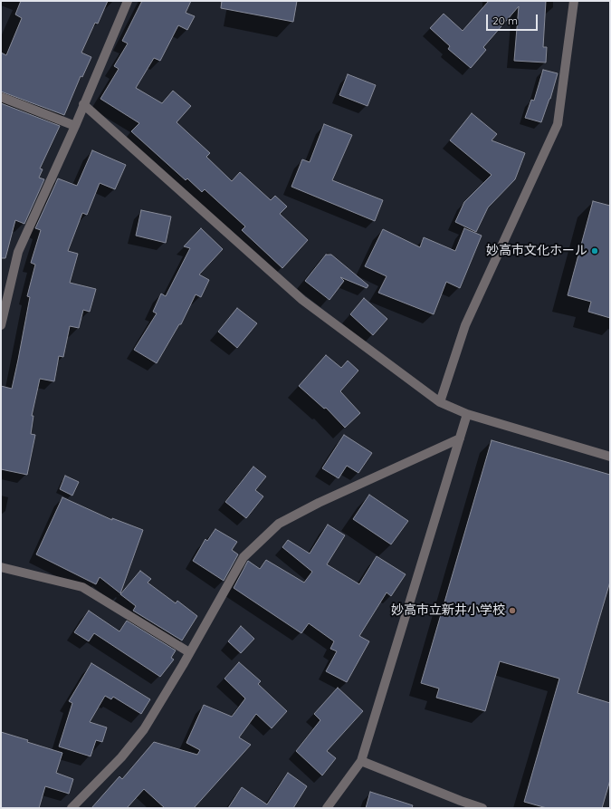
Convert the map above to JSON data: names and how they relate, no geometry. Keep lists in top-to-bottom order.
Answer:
{
  "places": ["妙高市文化ホール", "妙高市立新井小学校"],
  "scale_bar": "20 m"
}
